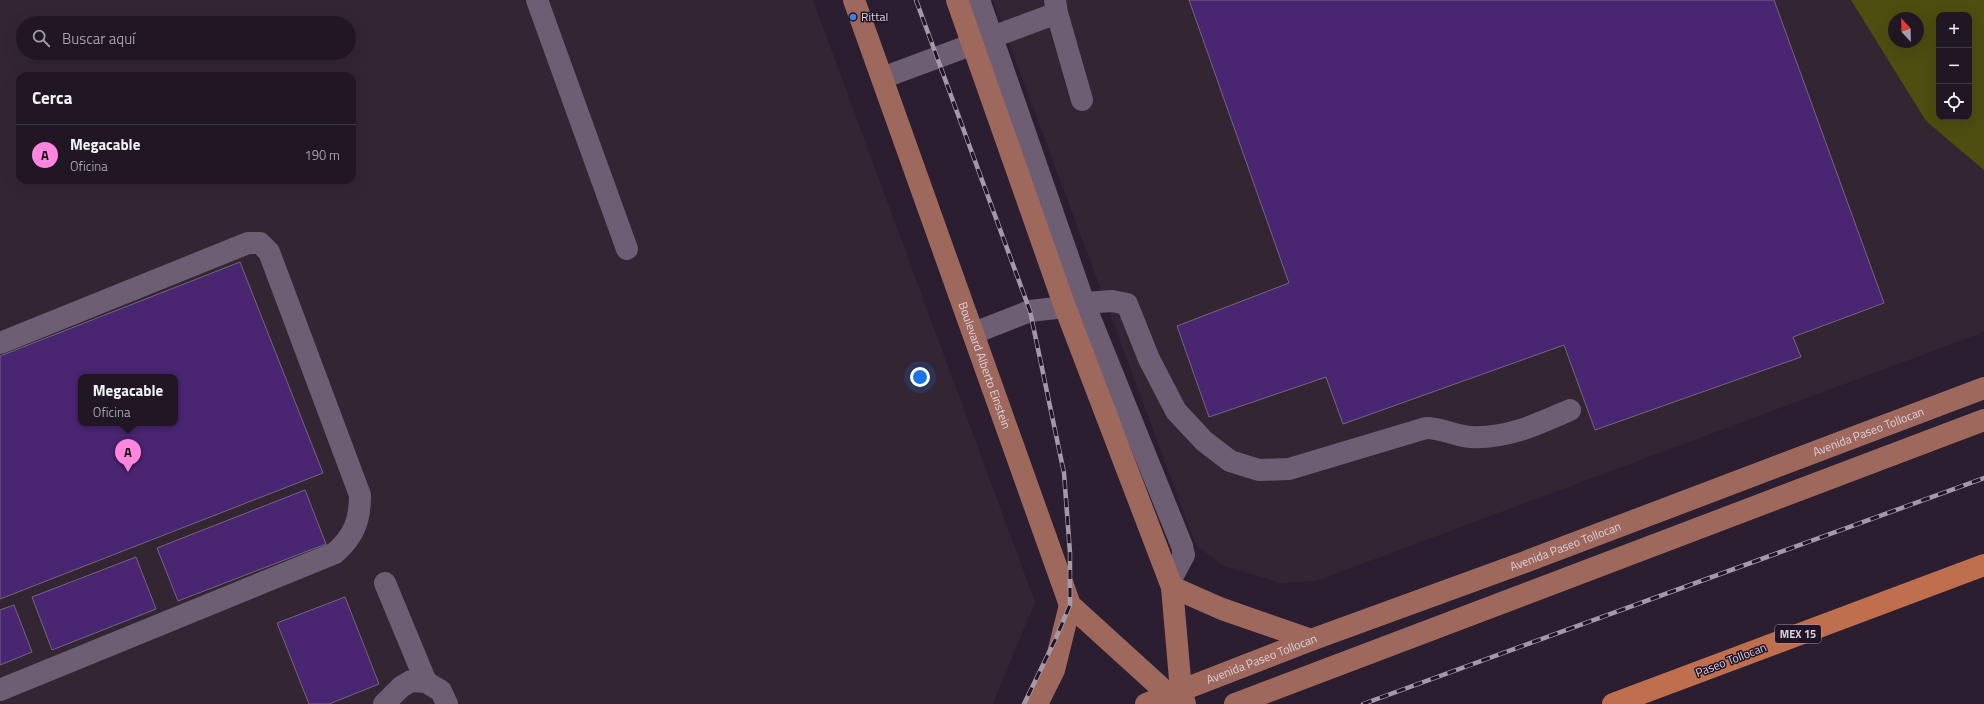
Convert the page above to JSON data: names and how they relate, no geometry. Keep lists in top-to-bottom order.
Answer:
{
  "streets": {
    "highway": ["MEX 15", "Paseo Tollocan"],
    "main road": ["Boulevard Alberto Einstein", "Avenida Paseo Tollocan"]
  },
  "crossings": [
    ["Boulevard Alberto Einstein", "Avenida Paseo Tollocan"]
  ],
  "places": ["Rittal"],
  "north": "top",
  "page": {
    "map_buttons": ["+", "−"],
    "search": "Buscar aquí",
    "heading": "Cerca",
    "list": [
      {
        "mark": "A",
        "name": "Megacable",
        "note": "Oficina",
        "value": "190 m"
      }
    ],
    "popup": ["Megacable", "Oficina"],
    "pins": "A"
  }
}
